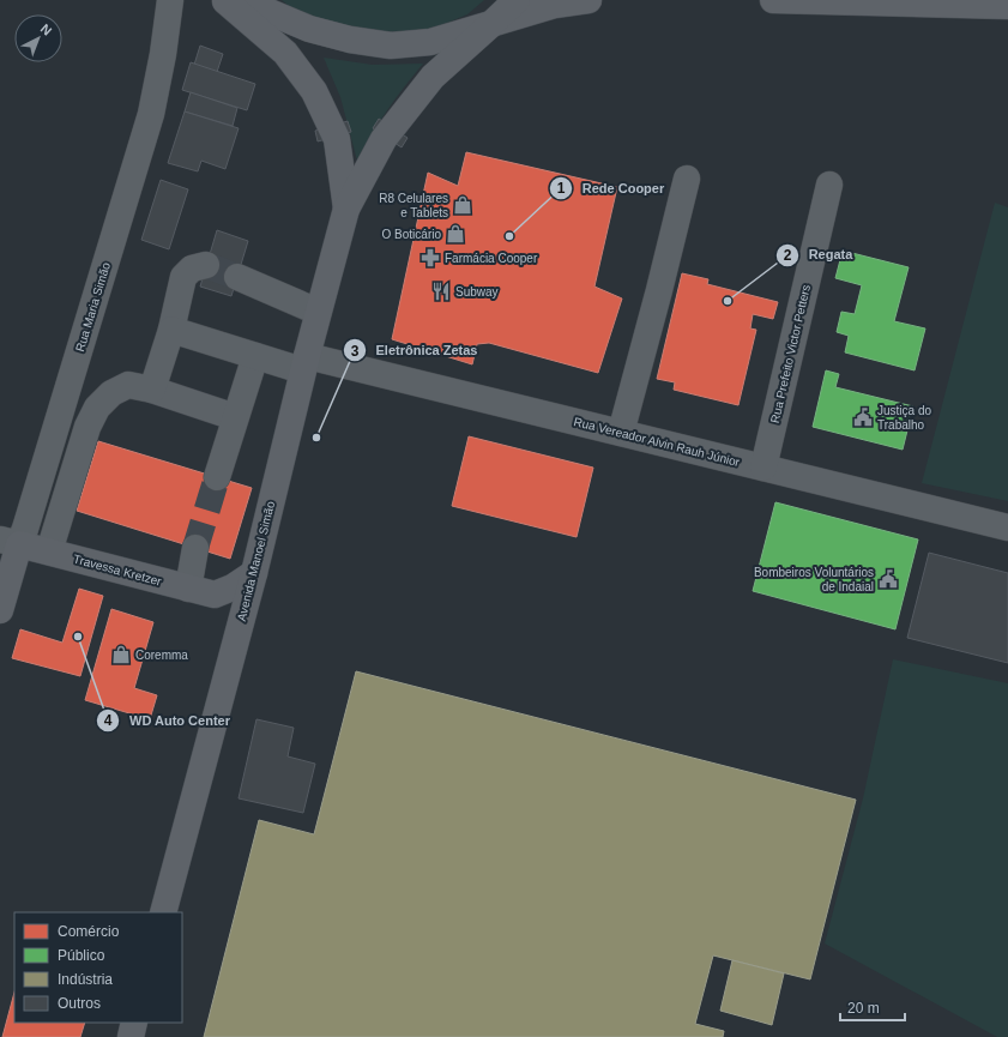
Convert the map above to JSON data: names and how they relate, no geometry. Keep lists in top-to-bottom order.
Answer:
{
  "streets": {
    "main road": ["Rua Maria Simão", "Avenida Manoel Simão", "Travessa Kretzer"],
    "street": ["Rua Prefeito Victor Petters", "Rua Vereador Alvin Rauh Júnior"]
  },
  "crossings": [
    ["Rua Maria Simão", "Travessa Kretzer"],
    ["Rua Prefeito Victor Petters", "Rua Vereador Alvin Rauh Júnior"],
    ["Rua Vereador Alvin Rauh Júnior", "Avenida Manoel Simão"]
  ],
  "places": {
    "shop": ["R8 Celulares e Tablets", "O Boticário", "Coremma"],
    "other": [
      "Rede Cooper",
      "Regata",
      "Eletrônica Zetas",
      "WD Auto Center"
    ],
    "pharmacy": ["Farmácia Cooper"],
    "restaurant": ["Subway"],
    "public building": ["Justiça do Trabalho", "Bombeiros Voluntários de Indaial"]
  },
  "legend": [
    "Comércio",
    "Público",
    "Indústria",
    "Outros"
  ],
  "scale_bar": "20 m",
  "north": "top right"
}
